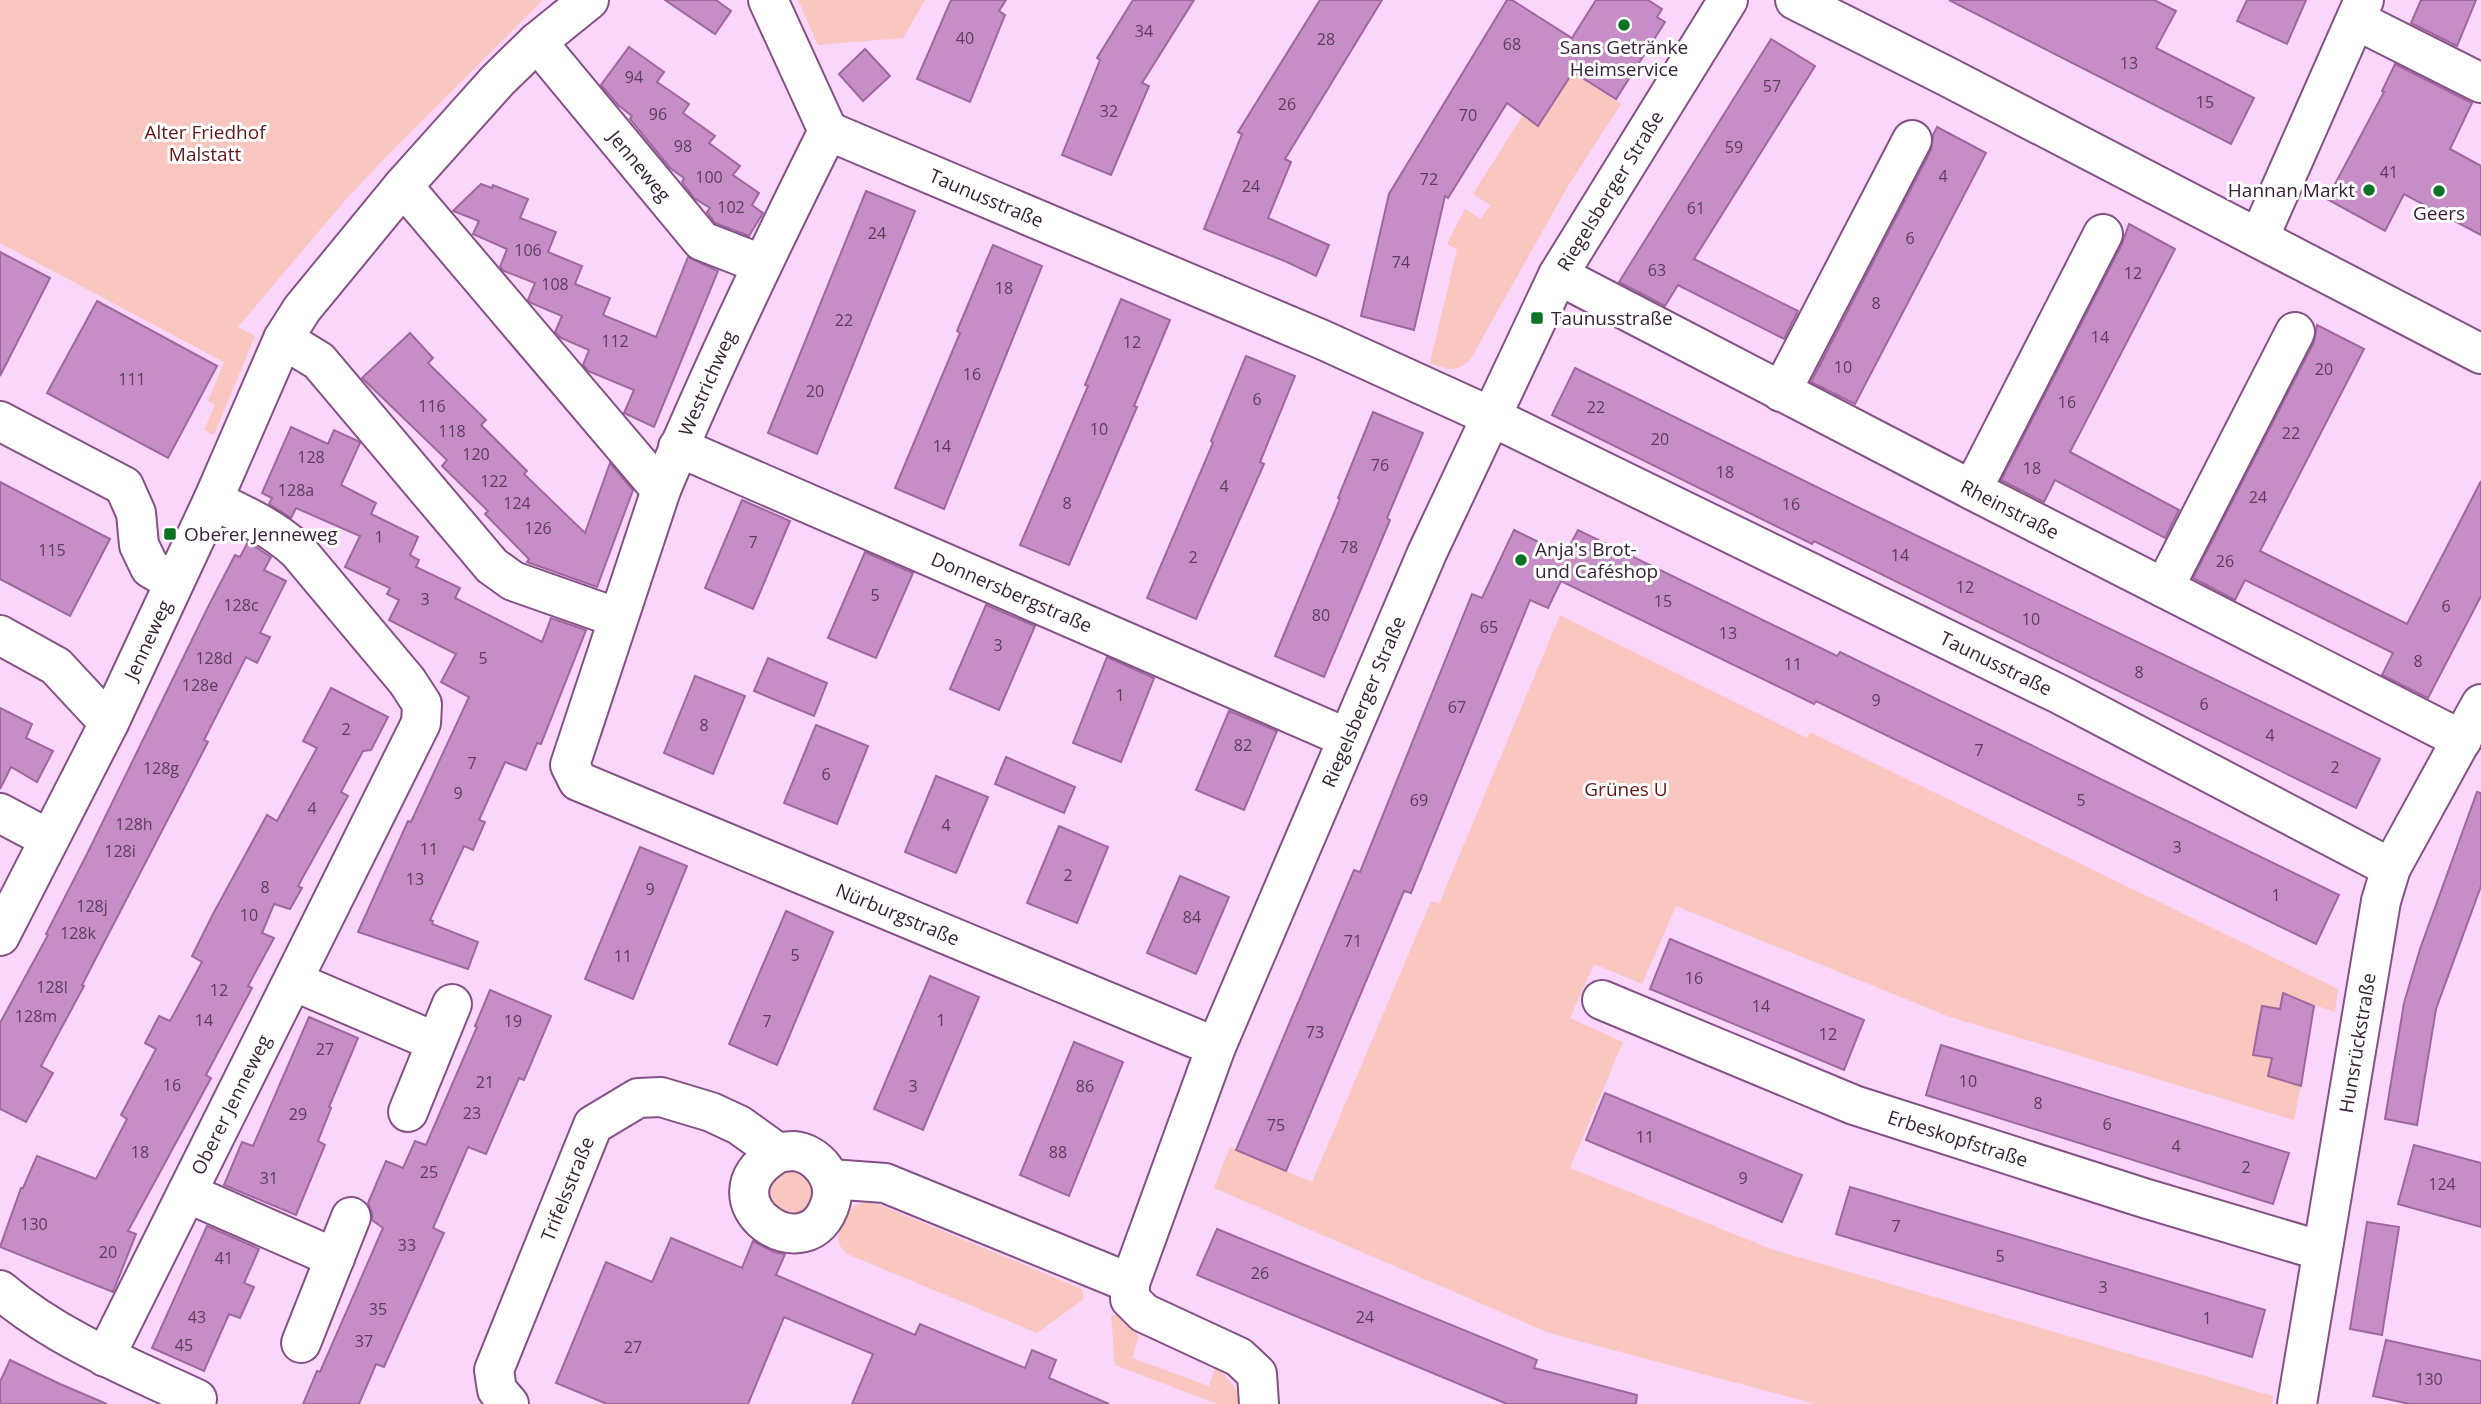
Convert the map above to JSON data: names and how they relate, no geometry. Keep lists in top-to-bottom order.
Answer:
{
  "streets": {
    "street": [
      "Jenneweg",
      "Riegelsberger Straße",
      "Taunusstraße",
      "Westrichweg",
      "Rheinstraße",
      "Donnersbergstraße",
      "Nürburgstraße",
      "Hunsrückstraße",
      "Oberer Jenneweg",
      "Erbeskopfstraße",
      "Trifelsstraße"
    ]
  },
  "crossings": [
    ["Jenneweg", "Westrichweg"],
    ["Jenneweg", "Oberer Jenneweg"],
    ["Riegelsberger Straße", "Taunusstraße"],
    ["Riegelsberger Straße", "Rheinstraße"],
    ["Riegelsberger Straße", "Donnersbergstraße"],
    ["Riegelsberger Straße", "Nürburgstraße"],
    ["Taunusstraße", "Westrichweg"],
    ["Taunusstraße", "Hunsrückstraße"],
    ["Westrichweg", "Donnersbergstraße"],
    ["Westrichweg", "Nürburgstraße"],
    ["Rheinstraße", "Hunsrückstraße"],
    ["Hunsrückstraße", "Erbeskopfstraße"]
  ],
  "parks": ["Alter Friedhof Malstatt", "Grünes U"],
  "places": {
    "other": [
      "Sans Getränke Heimservice",
      "Hannan Markt",
      "Geers",
      "Anja's Brot- und Caféshop"
    ],
    "transit": ["Taunusstraße", "Oberer Jenneweg"]
  },
  "house_numbers": [
    "34",
    "40",
    "28",
    "68",
    "13",
    "94",
    "57",
    "15",
    "26",
    "32",
    "96",
    "70",
    "98",
    "59",
    "41",
    "4",
    "100",
    "72",
    "24",
    "102",
    "61",
    "24",
    "6",
    "106",
    "74",
    "63",
    "12",
    "108",
    "18",
    "8",
    "22",
    "14",
    "112",
    "12",
    "10",
    "20",
    "16",
    "111",
    "20",
    "6",
    "16",
    "116",
    "22",
    "10",
    "118",
    "22",
    "20",
    "14",
    "120",
    "128",
    "76",
    "18",
    "18",
    "122",
    "4",
    "128a",
    "24",
    "124",
    "8",
    "16",
    "126",
    "1",
    "7",
    "78",
    "115",
    "14",
    "2",
    "26",
    "12",
    "5",
    "3",
    "15",
    "128c",
    "6",
    "80",
    "10",
    "65",
    "13",
    "3",
    "128d",
    "5",
    "8",
    "11",
    "8",
    "128e",
    "1",
    "9",
    "6",
    "67",
    "8",
    "2",
    "4",
    "82",
    "7",
    "7",
    "2",
    "128g",
    "6",
    "9",
    "69",
    "5",
    "4",
    "128h",
    "4",
    "3",
    "11",
    "128i",
    "2",
    "13",
    "8",
    "9",
    "1",
    "128j",
    "10",
    "84",
    "128k",
    "71",
    "5",
    "11",
    "16",
    "128l",
    "12",
    "14",
    "128m",
    "14",
    "1",
    "19",
    "7",
    "73",
    "12",
    "27",
    "10",
    "21",
    "16",
    "3",
    "86",
    "8",
    "23",
    "29",
    "6",
    "75",
    "11",
    "4",
    "18",
    "88",
    "2",
    "25",
    "31",
    "9",
    "124",
    "130",
    "7",
    "33",
    "20",
    "5",
    "41",
    "26",
    "3",
    "35",
    "43",
    "24",
    "1",
    "37",
    "45",
    "27",
    "130"
  ]
}
